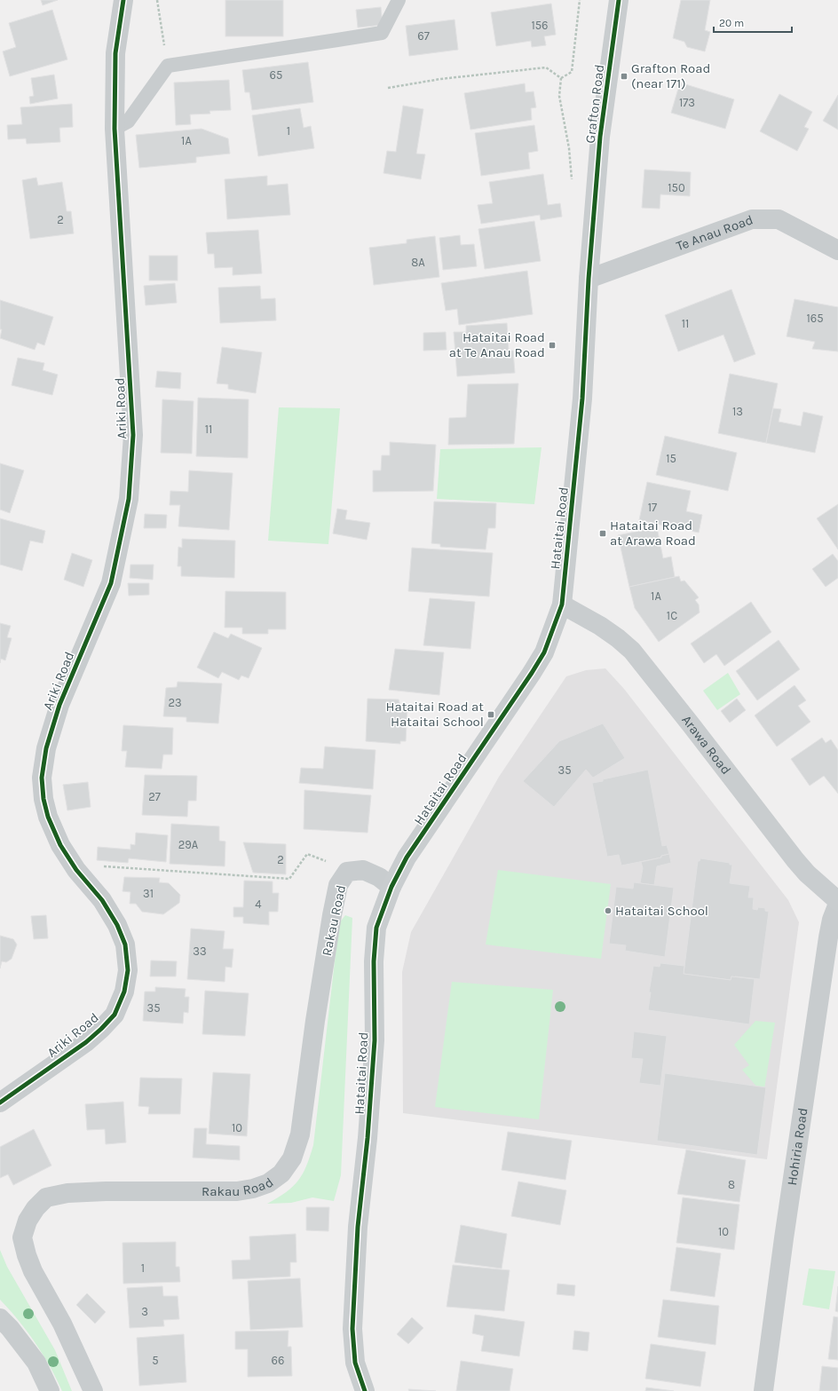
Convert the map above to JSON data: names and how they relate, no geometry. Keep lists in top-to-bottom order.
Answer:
{
  "streets": {
    "street": [
      "Grafton Road",
      "Te Anau Road",
      "Ariki Road",
      "Hataitai Road",
      "Arawa Road",
      "Rakau Road",
      "Hohiria Road"
    ]
  },
  "crossings": [
    ["Grafton Road", "Hataitai Road"],
    ["Te Anau Road", "Hataitai Road"],
    ["Hataitai Road", "Arawa Road"],
    ["Hataitai Road", "Rakau Road"],
    ["Arawa Road", "Hohiria Road"]
  ],
  "places": {
    "transit": [
      "Grafton Road (near 171)",
      "Hataitai Road at Te Anau Road",
      "Hataitai Road at Arawa Road",
      "Hataitai Road at Hataitai School"
    ],
    "other": ["Hataitai School"]
  },
  "house_numbers": [
    "156",
    "67",
    "65",
    "173",
    "1",
    "1A",
    "150",
    "2",
    "8A",
    "165",
    "11",
    "13",
    "11",
    "15",
    "17",
    "1A",
    "1C",
    "23",
    "35",
    "27",
    "29A",
    "2",
    "31",
    "4",
    "33",
    "35",
    "10",
    "8",
    "10",
    "1",
    "3",
    "5",
    "66"
  ],
  "scale_bar": "20 m"
}
